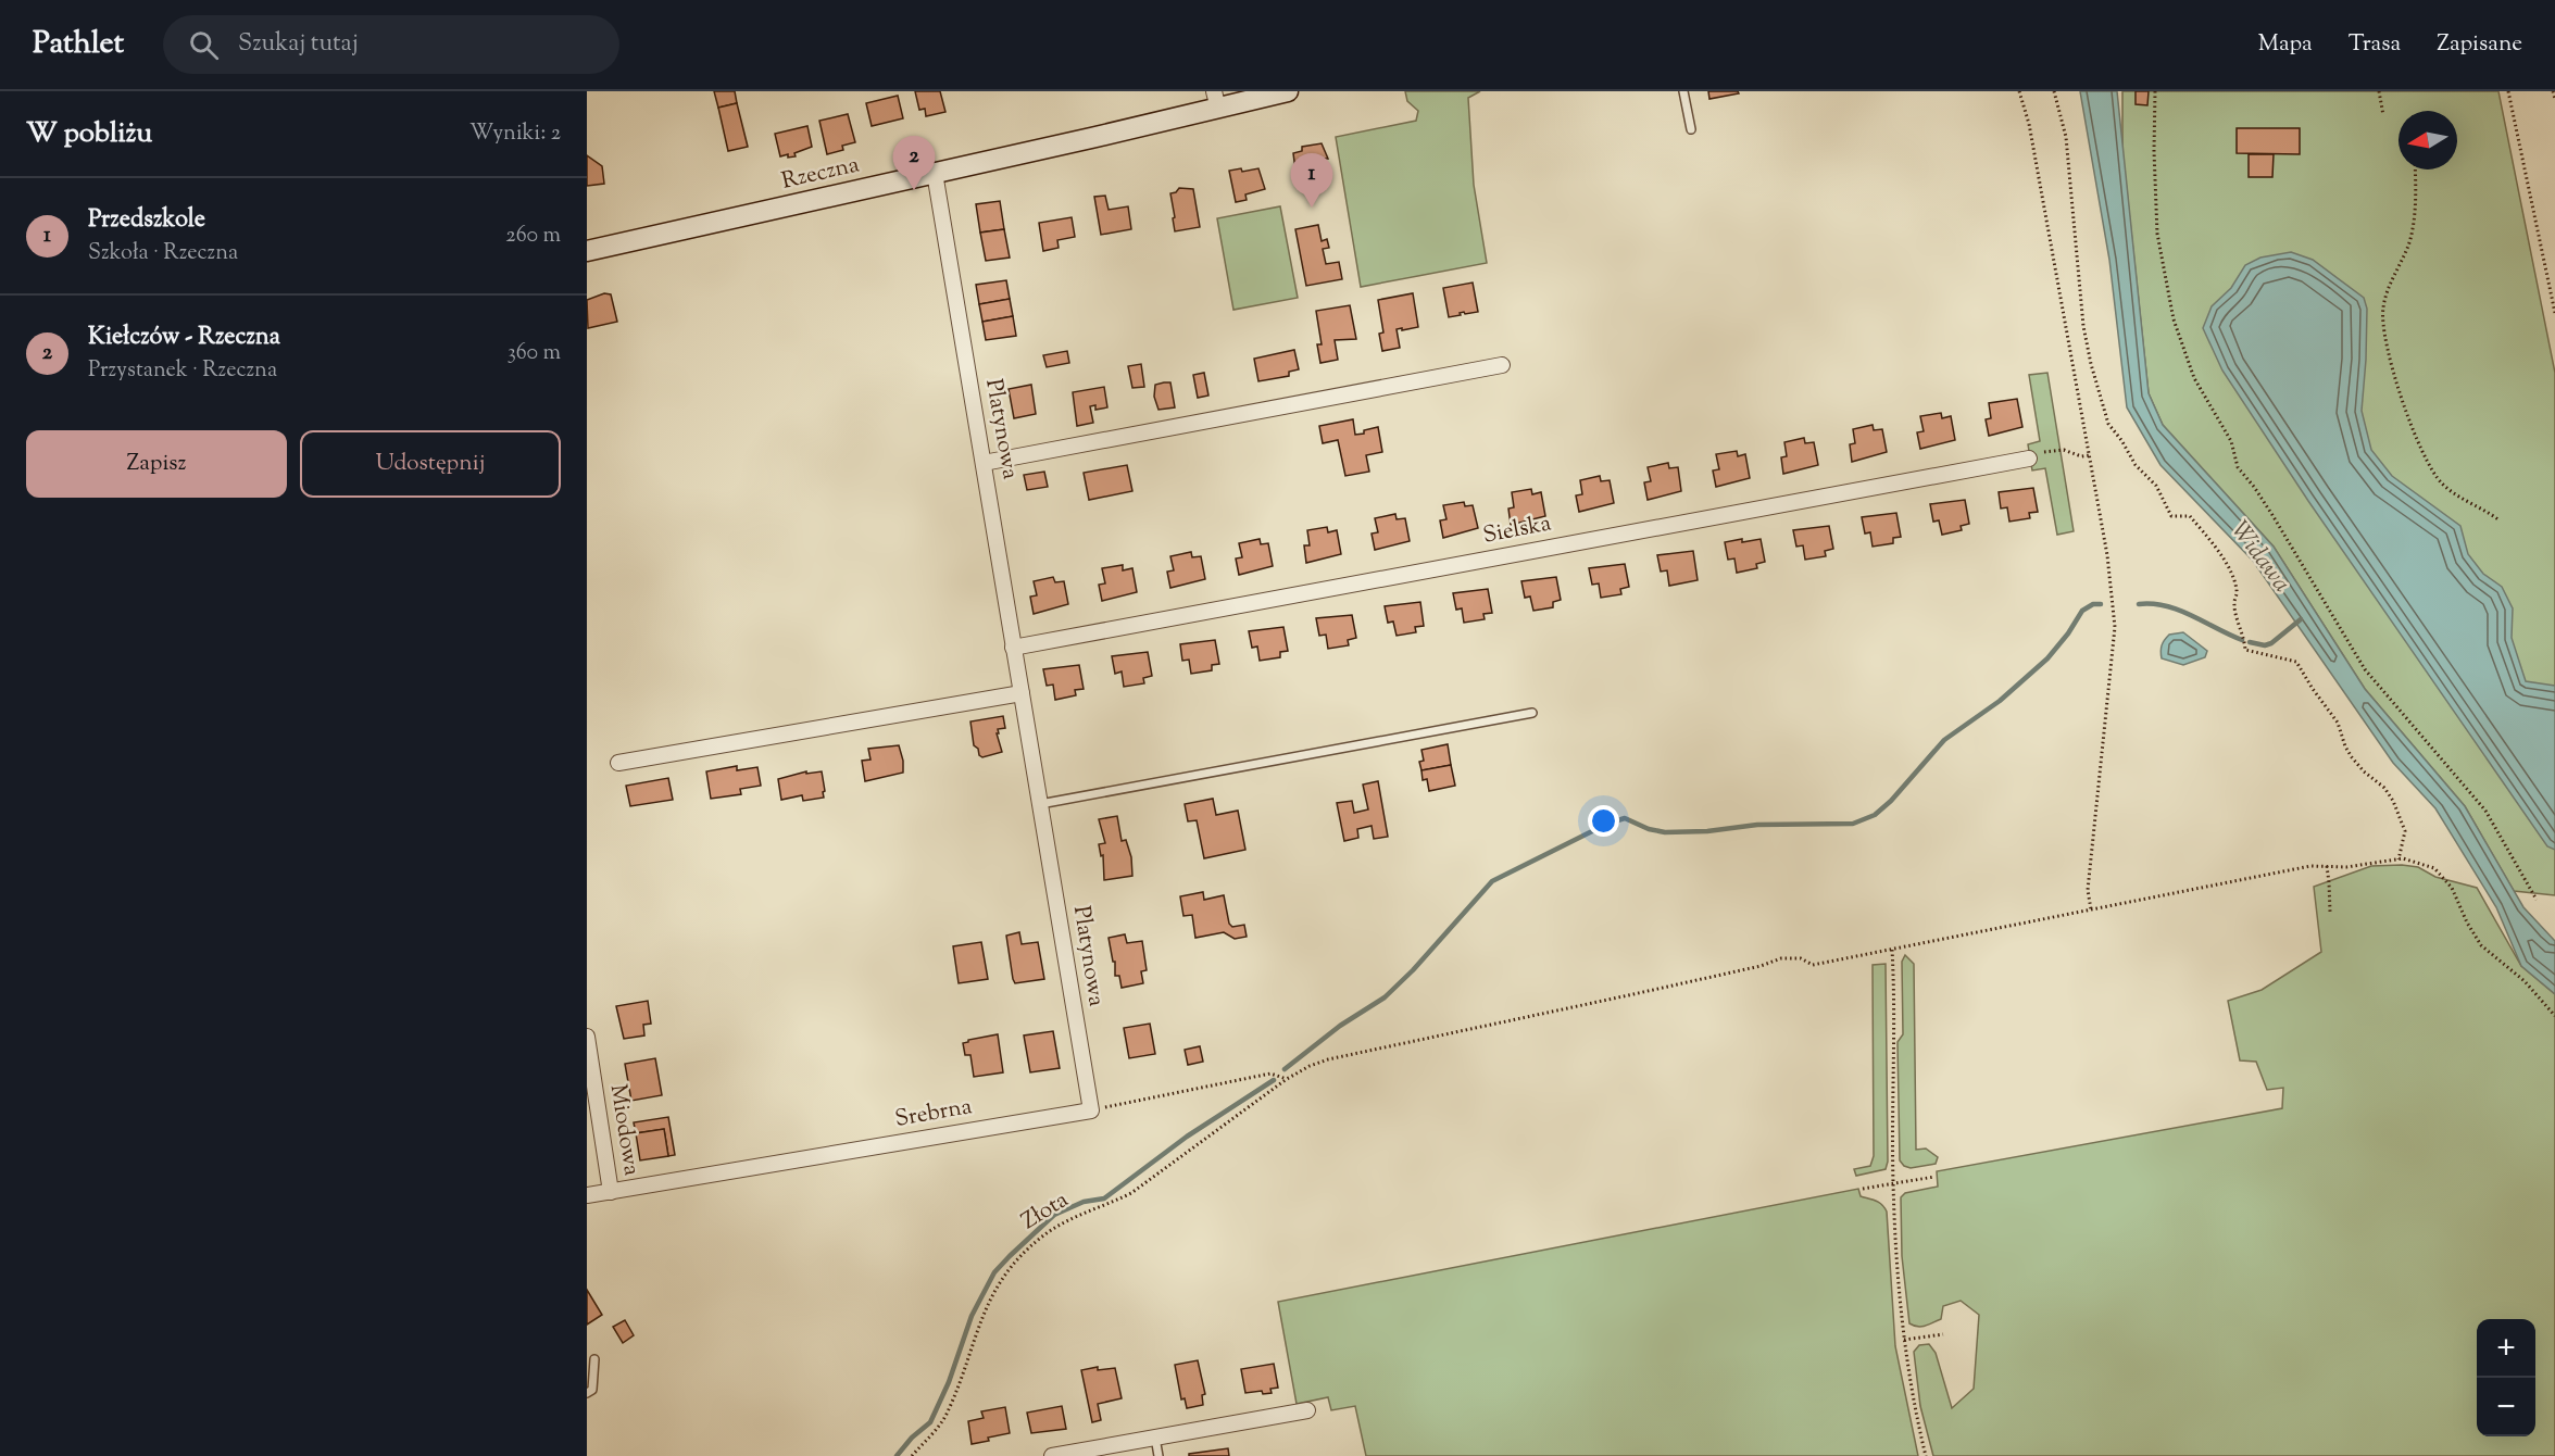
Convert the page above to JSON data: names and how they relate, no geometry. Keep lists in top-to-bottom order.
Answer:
{
  "streets": {
    "street": [
      "Rzeczna",
      "Platynowa",
      "Sielska",
      "Srebrna",
      "Miodowa"
    ],
    "path": ["Złota"]
  },
  "crossings": [
    ["Rzeczna", "Platynowa"],
    ["Platynowa", "Sielska"],
    ["Platynowa", "Srebrna"],
    ["Srebrna", "Miodowa"]
  ],
  "water": ["Widawa"],
  "north": "left",
  "page": {
    "header": "Pathlet",
    "search": "Szukaj tutaj",
    "nav": ["Mapa", "Trasa", "Zapisane"],
    "heading": ["W pobliżu", "Wyniki: 2"],
    "pins": ["2", "1"],
    "list": [
      {
        "mark": "1",
        "name": "Przedszkole",
        "note": "Szkoła · Rzeczna",
        "value": "260 m"
      },
      {
        "mark": "2",
        "name": "Kiełczów - Rzeczna",
        "note": "Przystanek · Rzeczna",
        "value": "360 m"
      }
    ],
    "buttons": ["Zapisz", "Udostępnij"],
    "map_buttons": ["+", "−"]
  }
}
